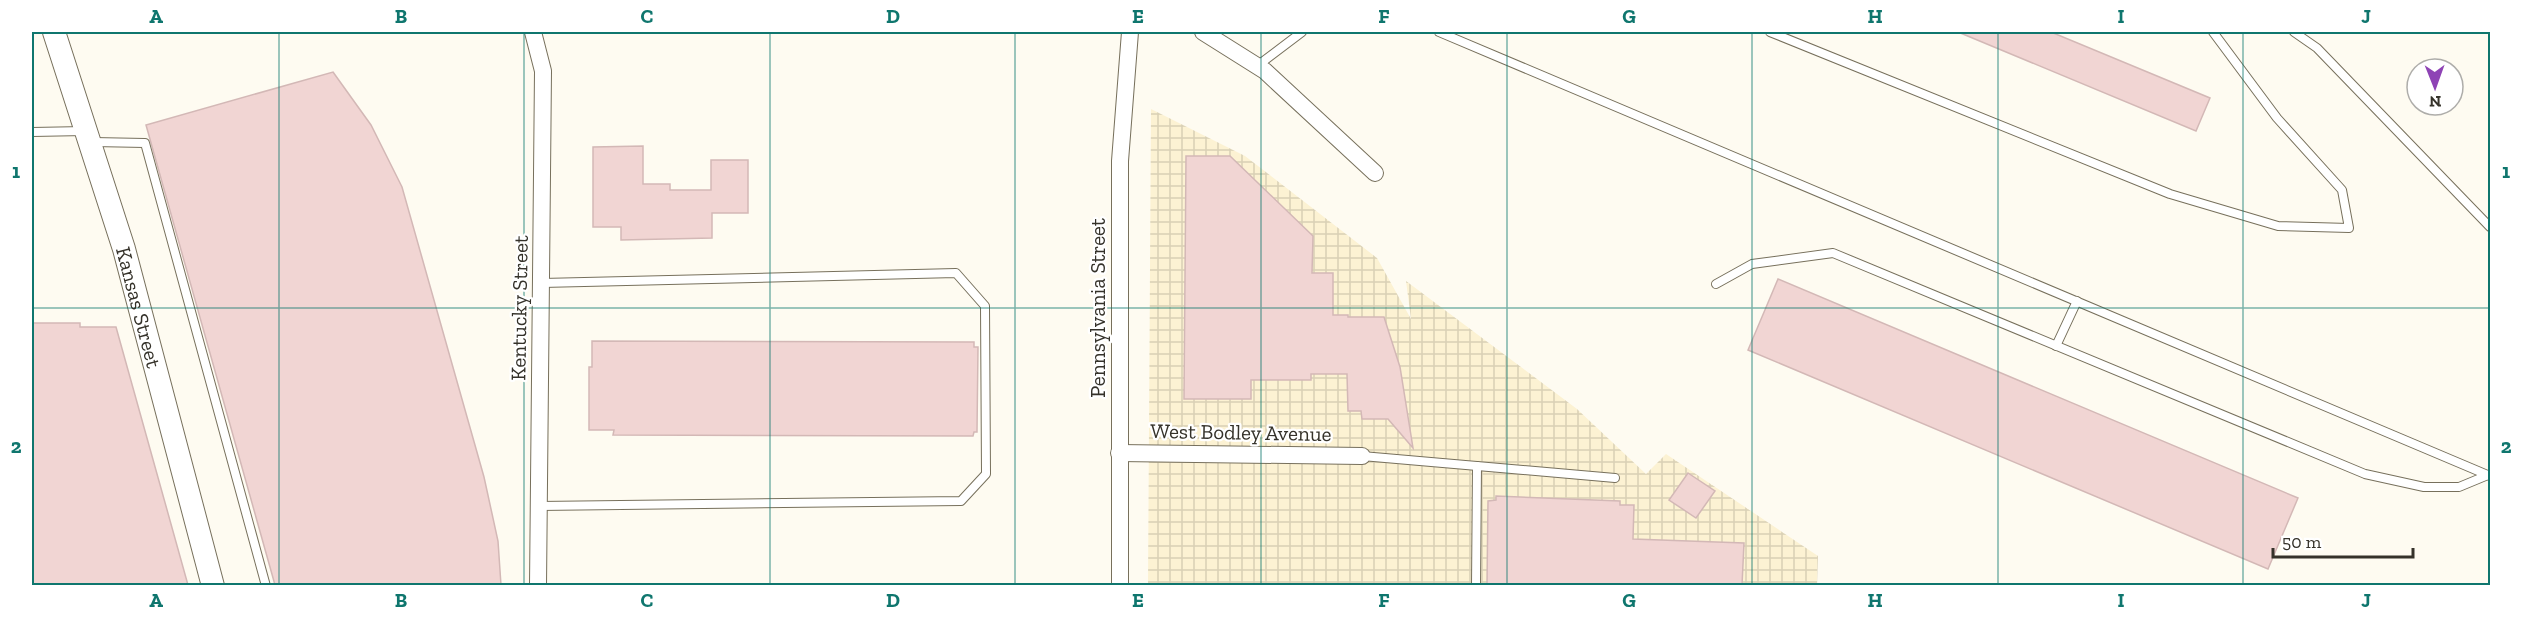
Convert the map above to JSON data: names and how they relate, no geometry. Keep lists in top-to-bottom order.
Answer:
{
  "streets": {
    "street": [
      "Kansas Street",
      "Kentucky Street",
      "Pennsylvania Street",
      "West Bodley Avenue"
    ]
  },
  "crossings": [
    ["Pennsylvania Street", "West Bodley Avenue"]
  ],
  "scale_bar": "50 m",
  "north": "bottom",
  "grid": {
    "columns": [
      "A",
      "B",
      "C",
      "D",
      "E",
      "F",
      "G",
      "H",
      "I",
      "J"
    ],
    "rows": ["1", "2"]
  }
}
